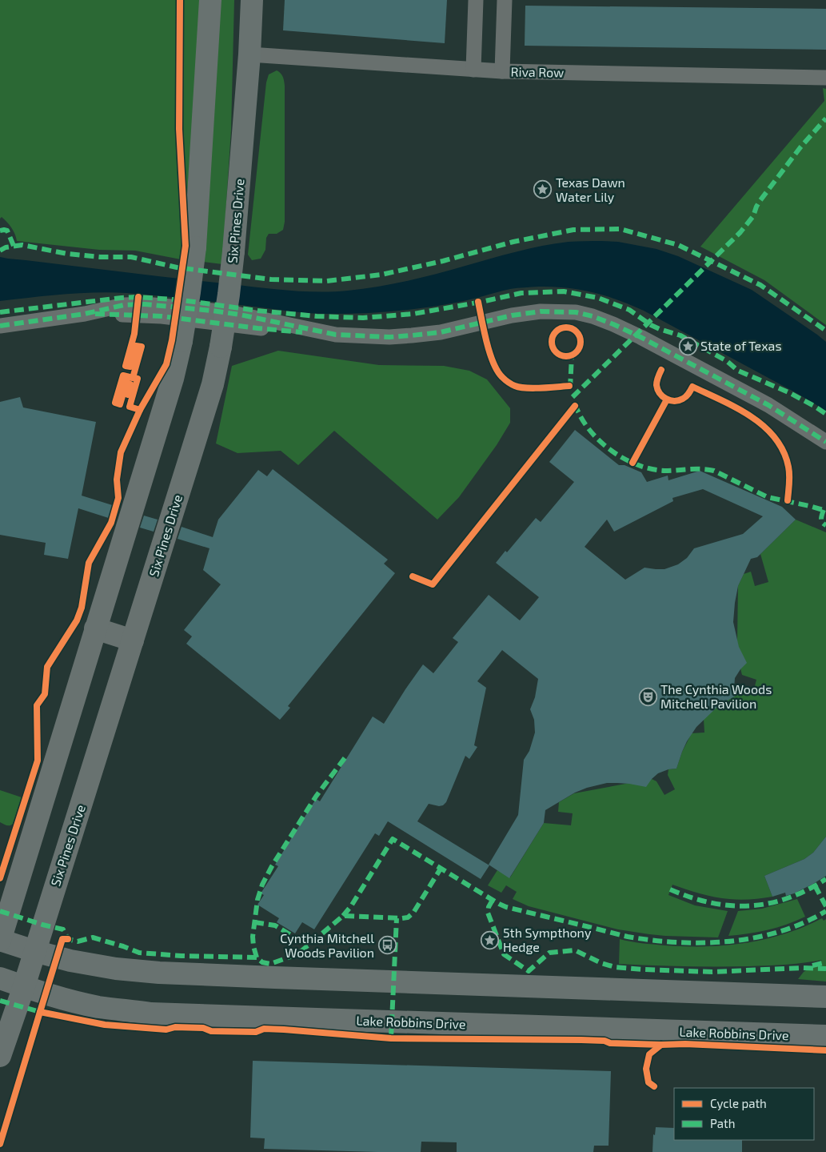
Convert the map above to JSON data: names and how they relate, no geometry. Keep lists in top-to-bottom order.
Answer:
{
  "streets": {
    "street": ["Riva Row", "Six Pines Drive", "Lake Robbins Drive"]
  },
  "crossings": [
    ["Riva Row", "Six Pines Drive"],
    ["Six Pines Drive", "Lake Robbins Drive"]
  ],
  "places": {
    "place": ["Texas Dawn Water Lily", "State of Texas", "5th Sympthony Hedge"],
    "theatre": ["The Cynthia Woods Mitchell Pavilion"],
    "bus stop": ["Cynthia Mitchell Woods Pavilion"]
  },
  "legend": ["Cycle path", "Path"]
}
